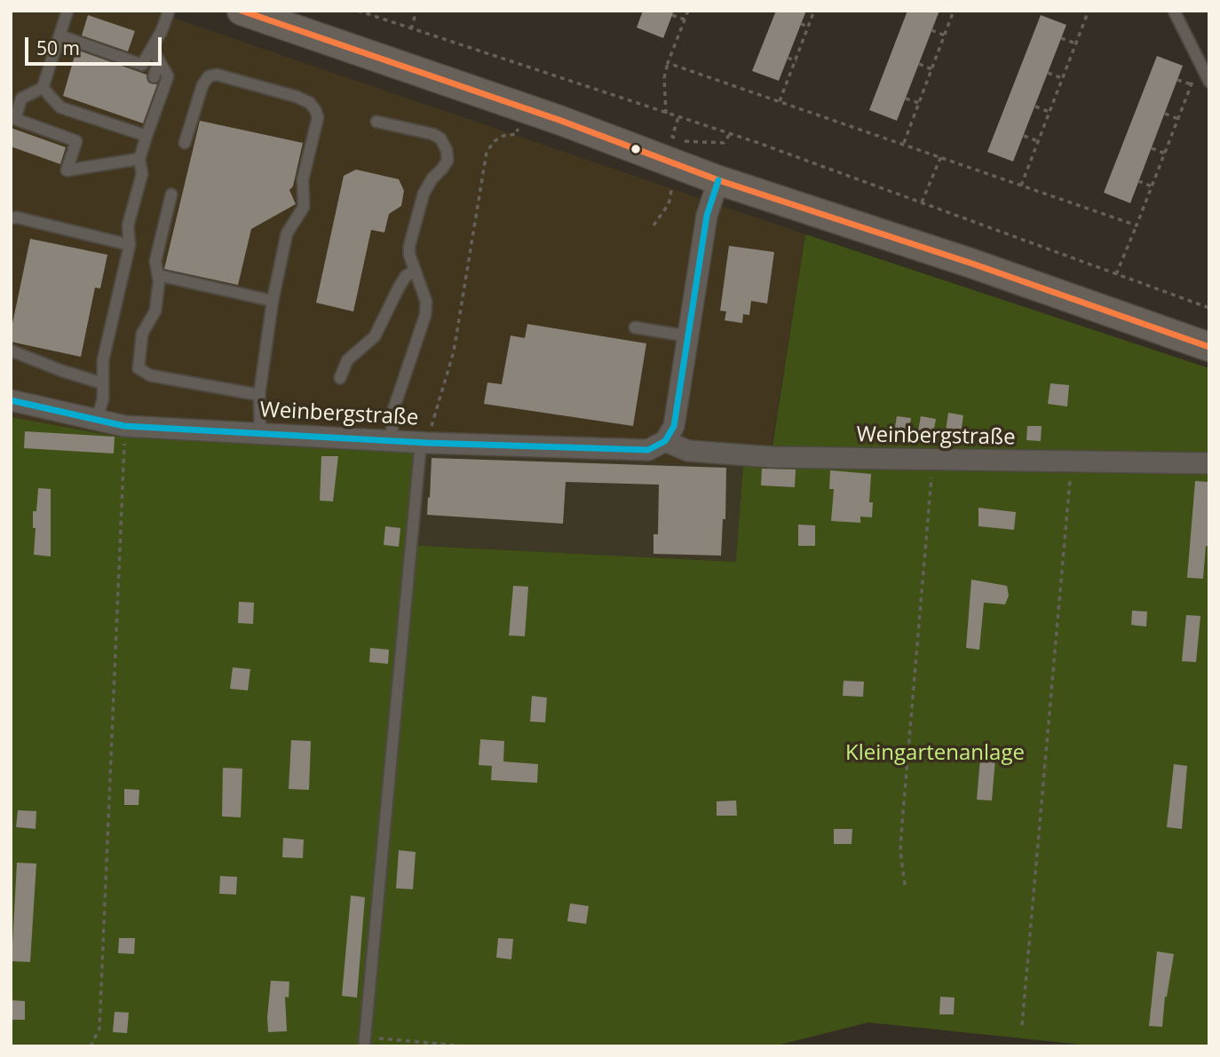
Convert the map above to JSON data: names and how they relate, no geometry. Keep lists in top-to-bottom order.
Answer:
{
  "streets": {
    "street": ["Weinbergstraße"]
  },
  "parks": ["Kleingartenanlage"],
  "scale_bar": "50 m"
}
